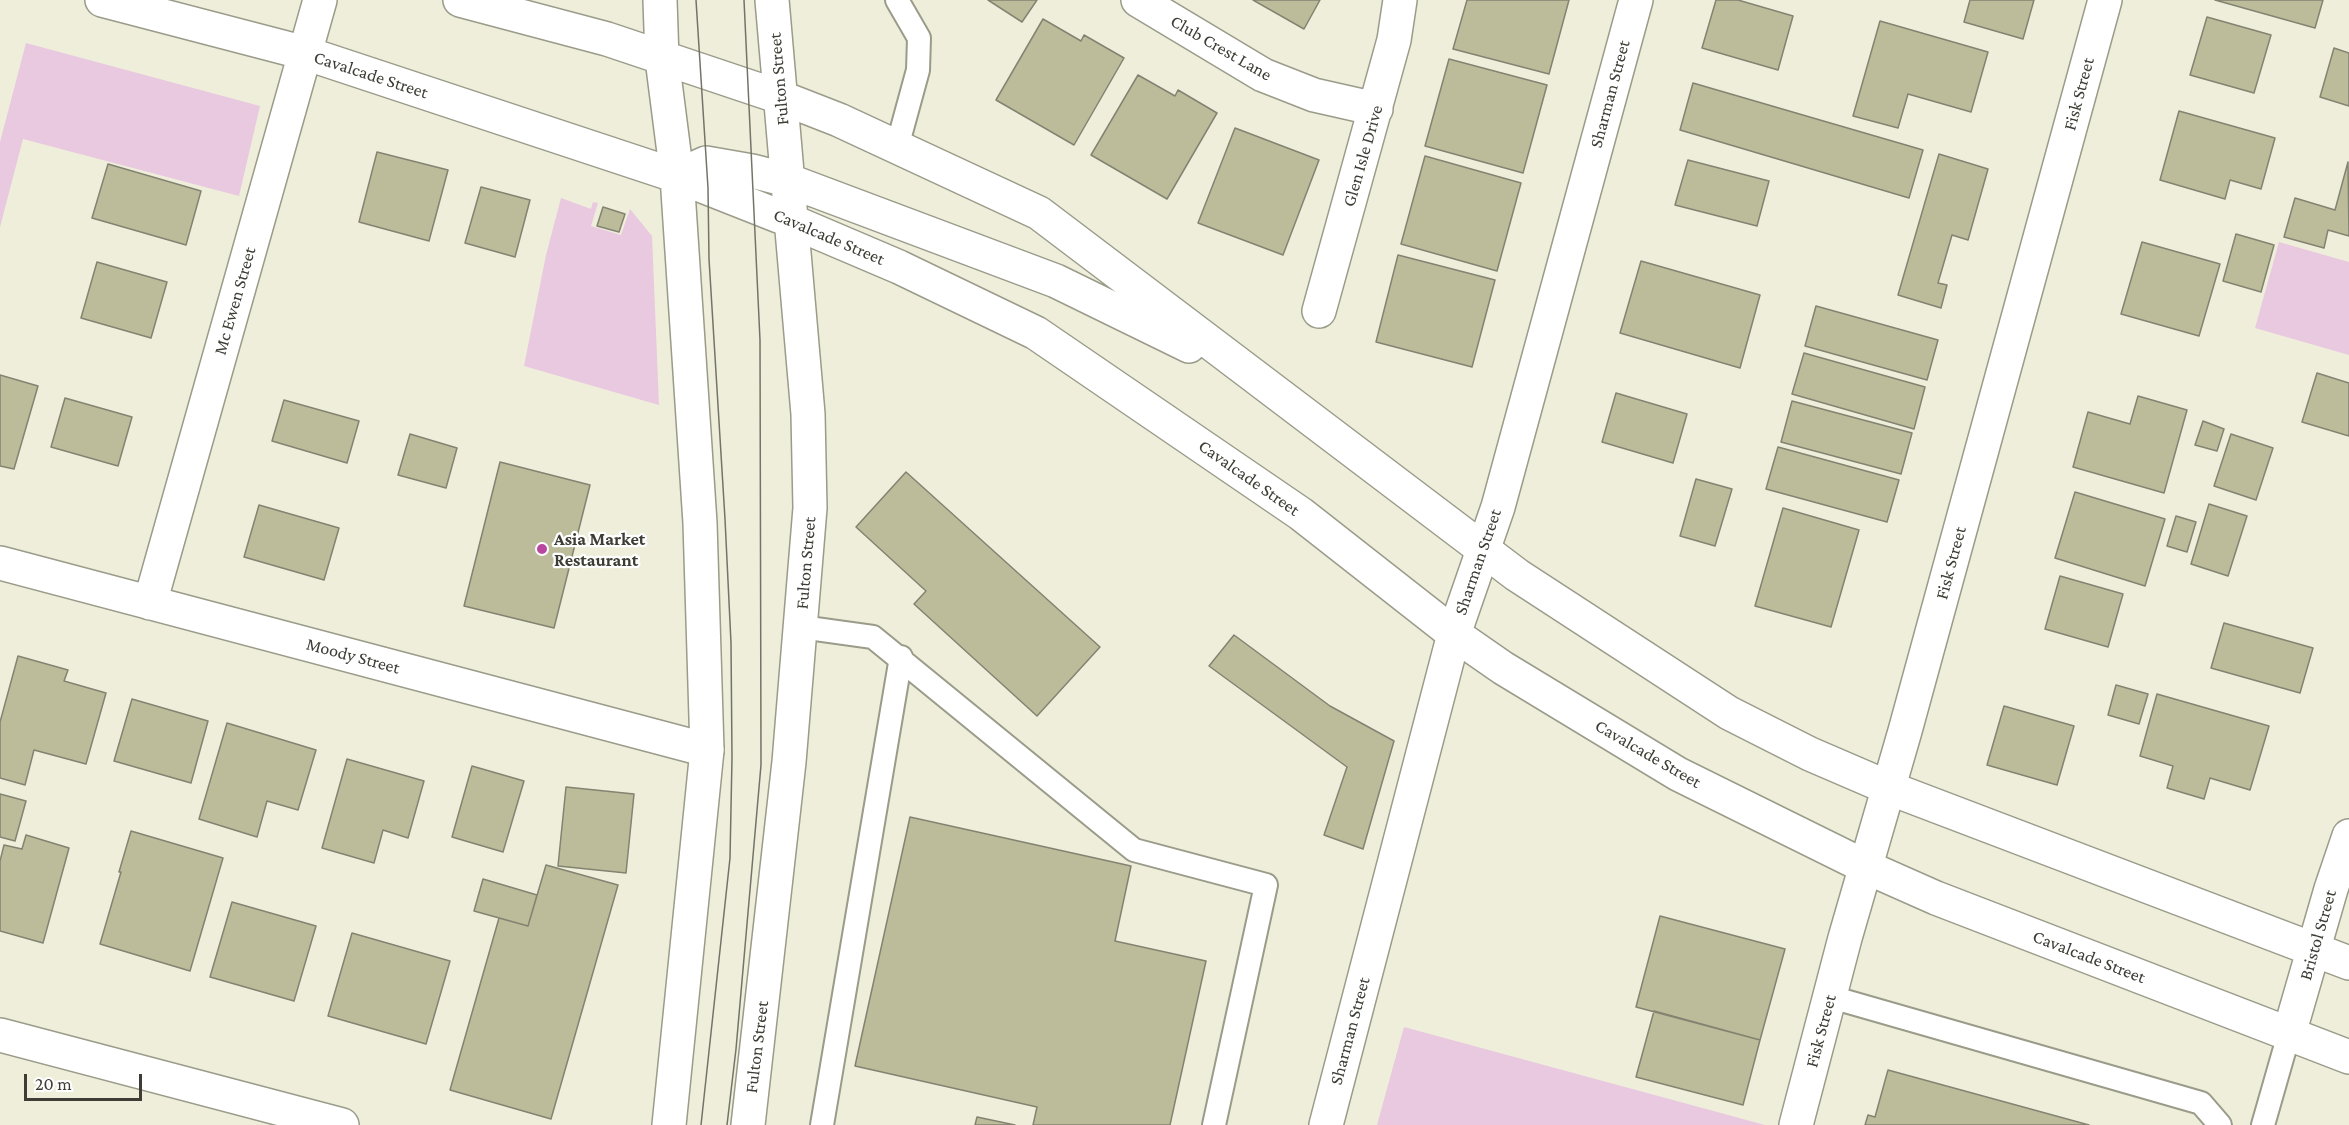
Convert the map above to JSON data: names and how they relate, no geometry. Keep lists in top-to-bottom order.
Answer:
{
  "streets": {
    "main road": [
      "Club Crest Lane",
      "Cavalcade Street",
      "Fulton Street",
      "Sharman Street",
      "Fisk Street",
      "Glen Isle Drive",
      "Mc Ewen Street",
      "Moody Street",
      "Bristol Street"
    ]
  },
  "crossings": [
    ["Club Crest Lane", "Glen Isle Drive"],
    ["Cavalcade Street", "Fulton Street"],
    ["Cavalcade Street", "Sharman Street"],
    ["Cavalcade Street", "Fisk Street"],
    ["Cavalcade Street", "Mc Ewen Street"],
    ["Cavalcade Street", "Bristol Street"],
    ["Mc Ewen Street", "Moody Street"]
  ],
  "places": ["Asia Market Restaurant"],
  "scale_bar": "20 m"
}
